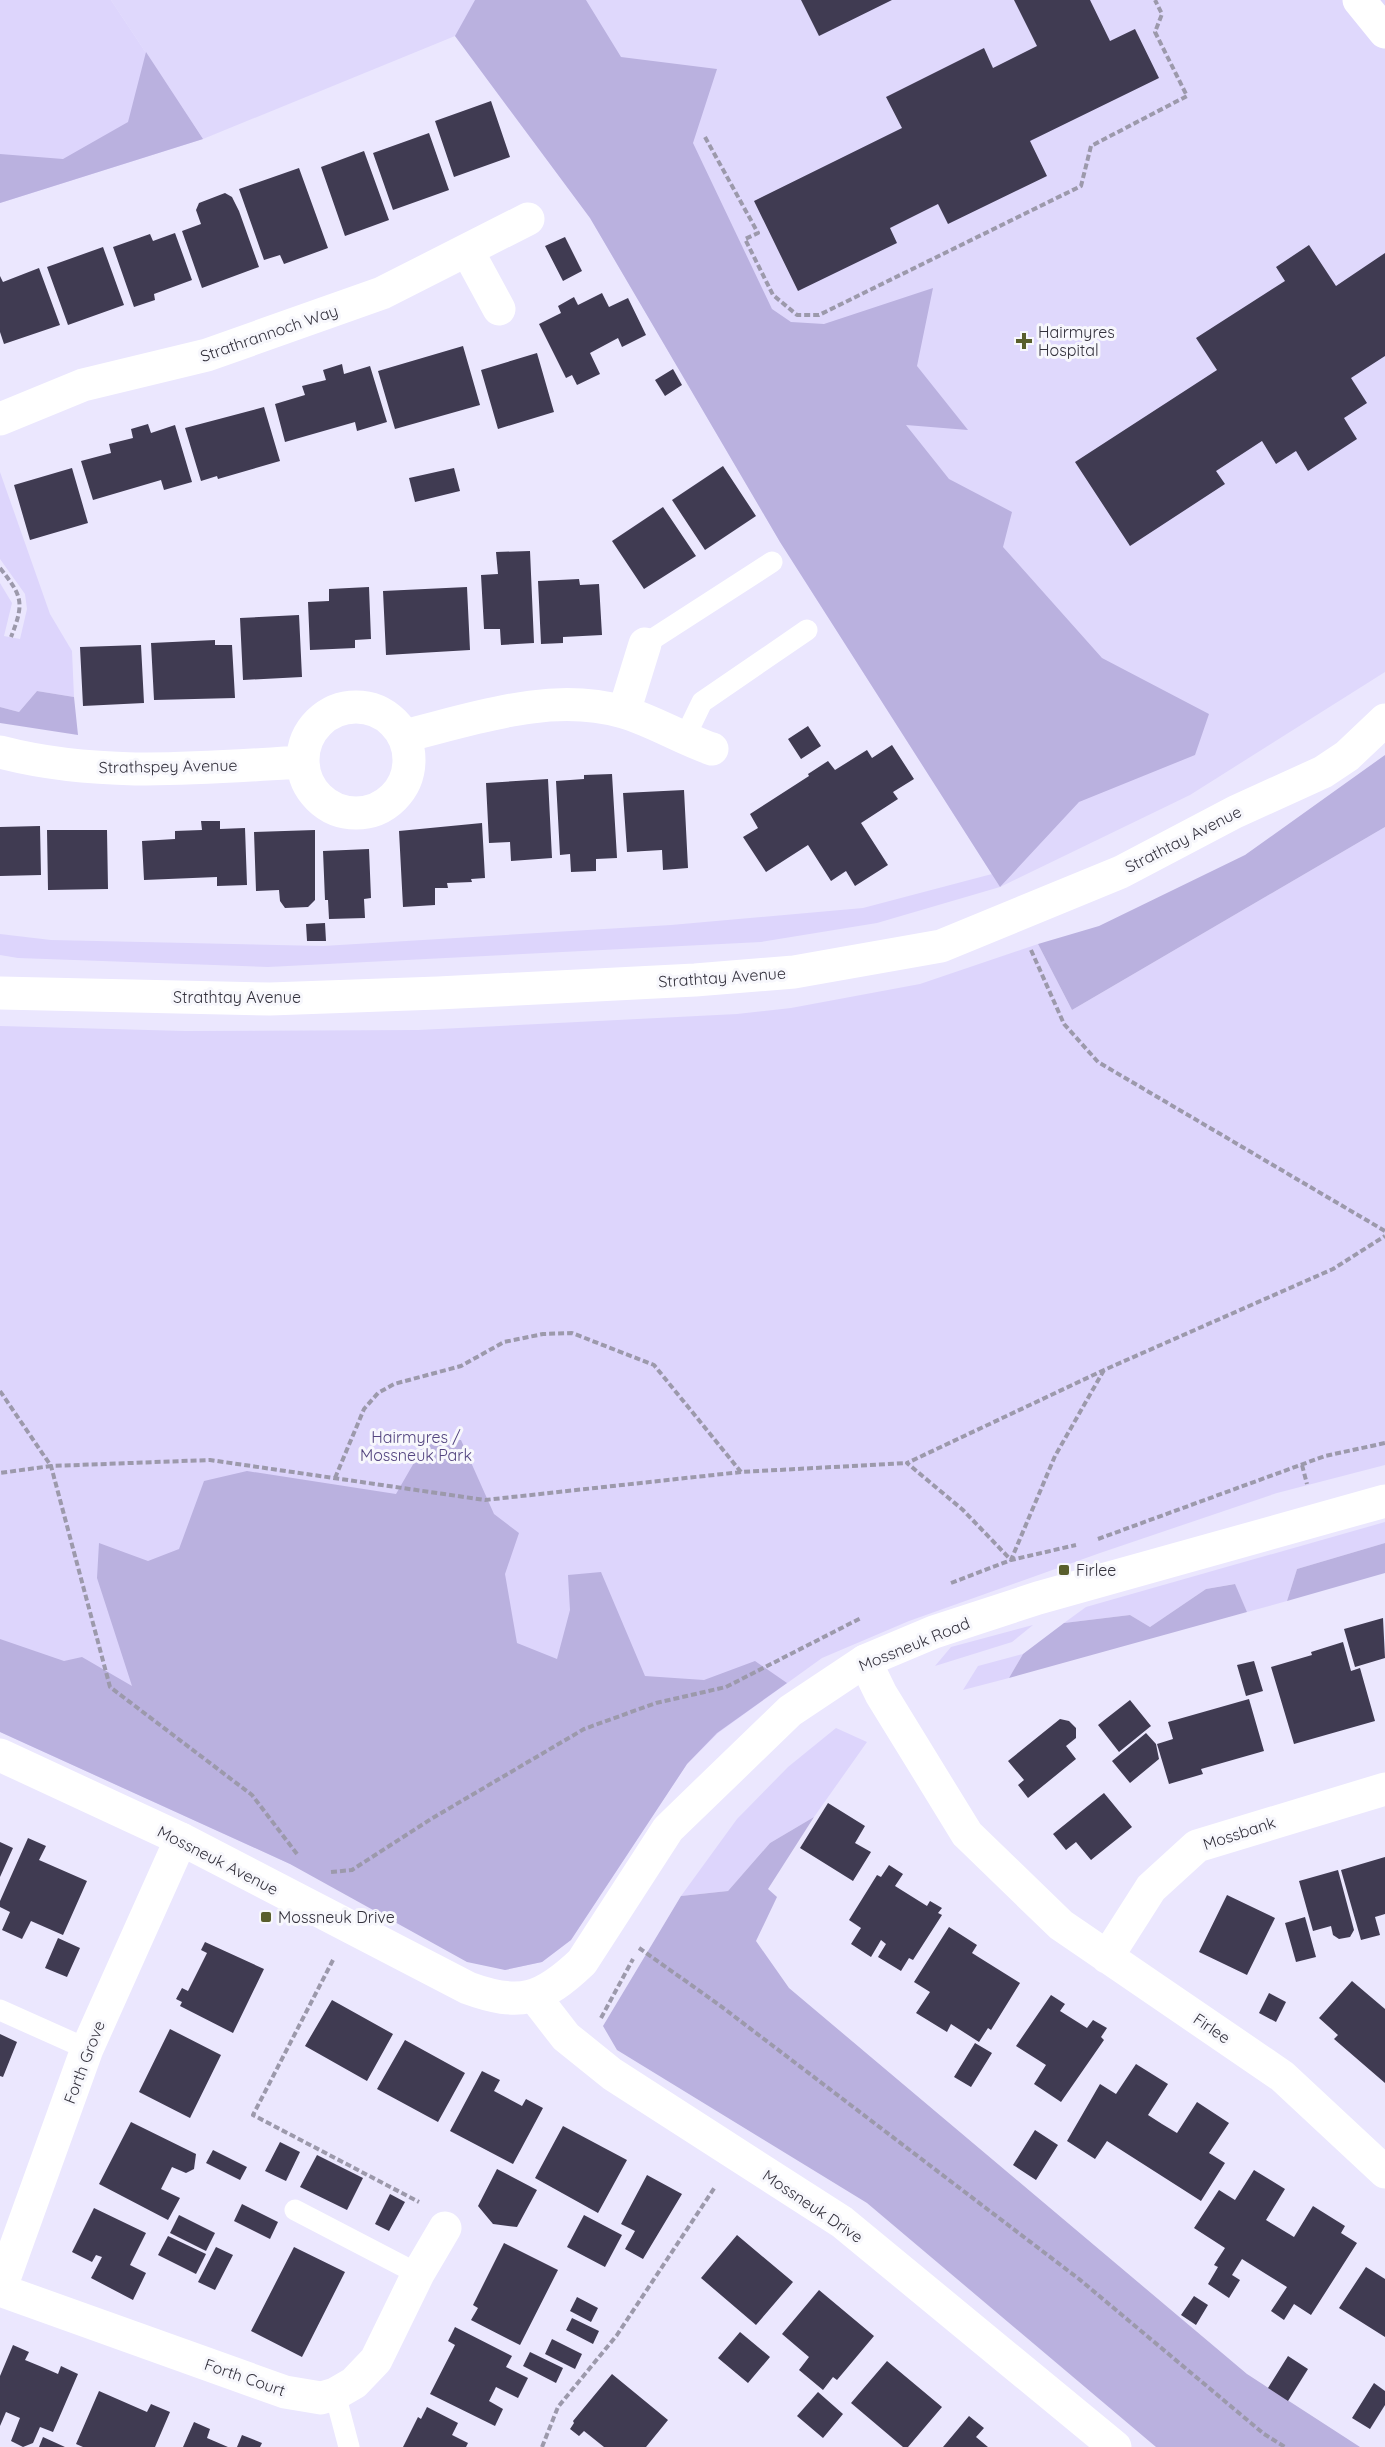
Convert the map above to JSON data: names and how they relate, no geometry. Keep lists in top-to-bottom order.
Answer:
{
  "streets": {
    "street": [
      "Strathrannoch Way",
      "Strathspey Avenue",
      "Strathtay Avenue",
      "Mossneuk Road",
      "Mossbank",
      "Mossneuk Avenue",
      "Firlee",
      "Forth Grove",
      "Mossneuk Drive",
      "Forth Court"
    ]
  },
  "crossings": [
    ["Mossneuk Road", "Mossneuk Avenue"],
    ["Mossneuk Road", "Firlee"],
    ["Mossneuk Road", "Mossneuk Drive"],
    ["Mossbank", "Firlee"],
    ["Mossneuk Avenue", "Forth Grove"],
    ["Mossneuk Avenue", "Mossneuk Drive"],
    ["Forth Grove", "Forth Court"]
  ],
  "parks": ["Hairmyres / Mossneuk Park"],
  "places": {
    "health": ["Hairmyres Hospital"],
    "transit": ["Firlee", "Mossneuk Drive"]
  }
}
